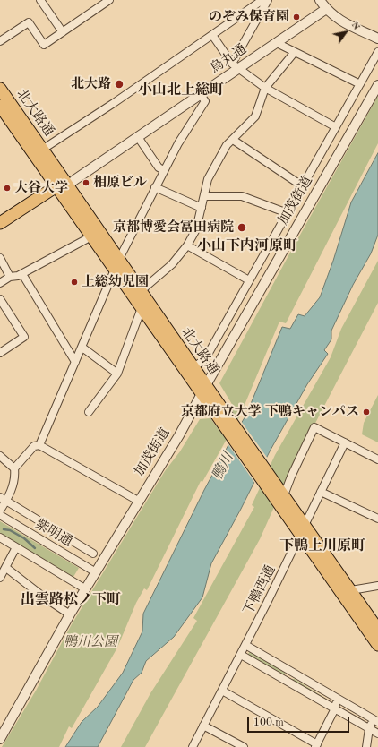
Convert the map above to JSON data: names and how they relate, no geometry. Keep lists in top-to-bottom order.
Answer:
{
  "streets": {
    "main road": ["烏丸通", "北大路通"],
    "street": ["加茂街道", "紫明通", "下鴨西通"]
  },
  "crossings": [
    ["烏丸通", "北大路通"],
    ["北大路通", "加茂街道"],
    ["北大路通", "下鴨西通"],
    ["加茂街道", "紫明通"]
  ],
  "districts": [
    "小山北上総町",
    "小山下内河原町",
    "下鴨上川原町",
    "出雲路松ノ下町"
  ],
  "water": ["鴨川"],
  "parks": ["鴨川公園"],
  "places": [
    "のぞみ保育園",
    "北大路",
    "相原ビル",
    "大谷大学",
    "京都博愛会冨田病院",
    "上総幼児園",
    "京都府立大学 下鴨キャンパス"
  ],
  "scale_bar": "100 m",
  "north": "top right"
}
